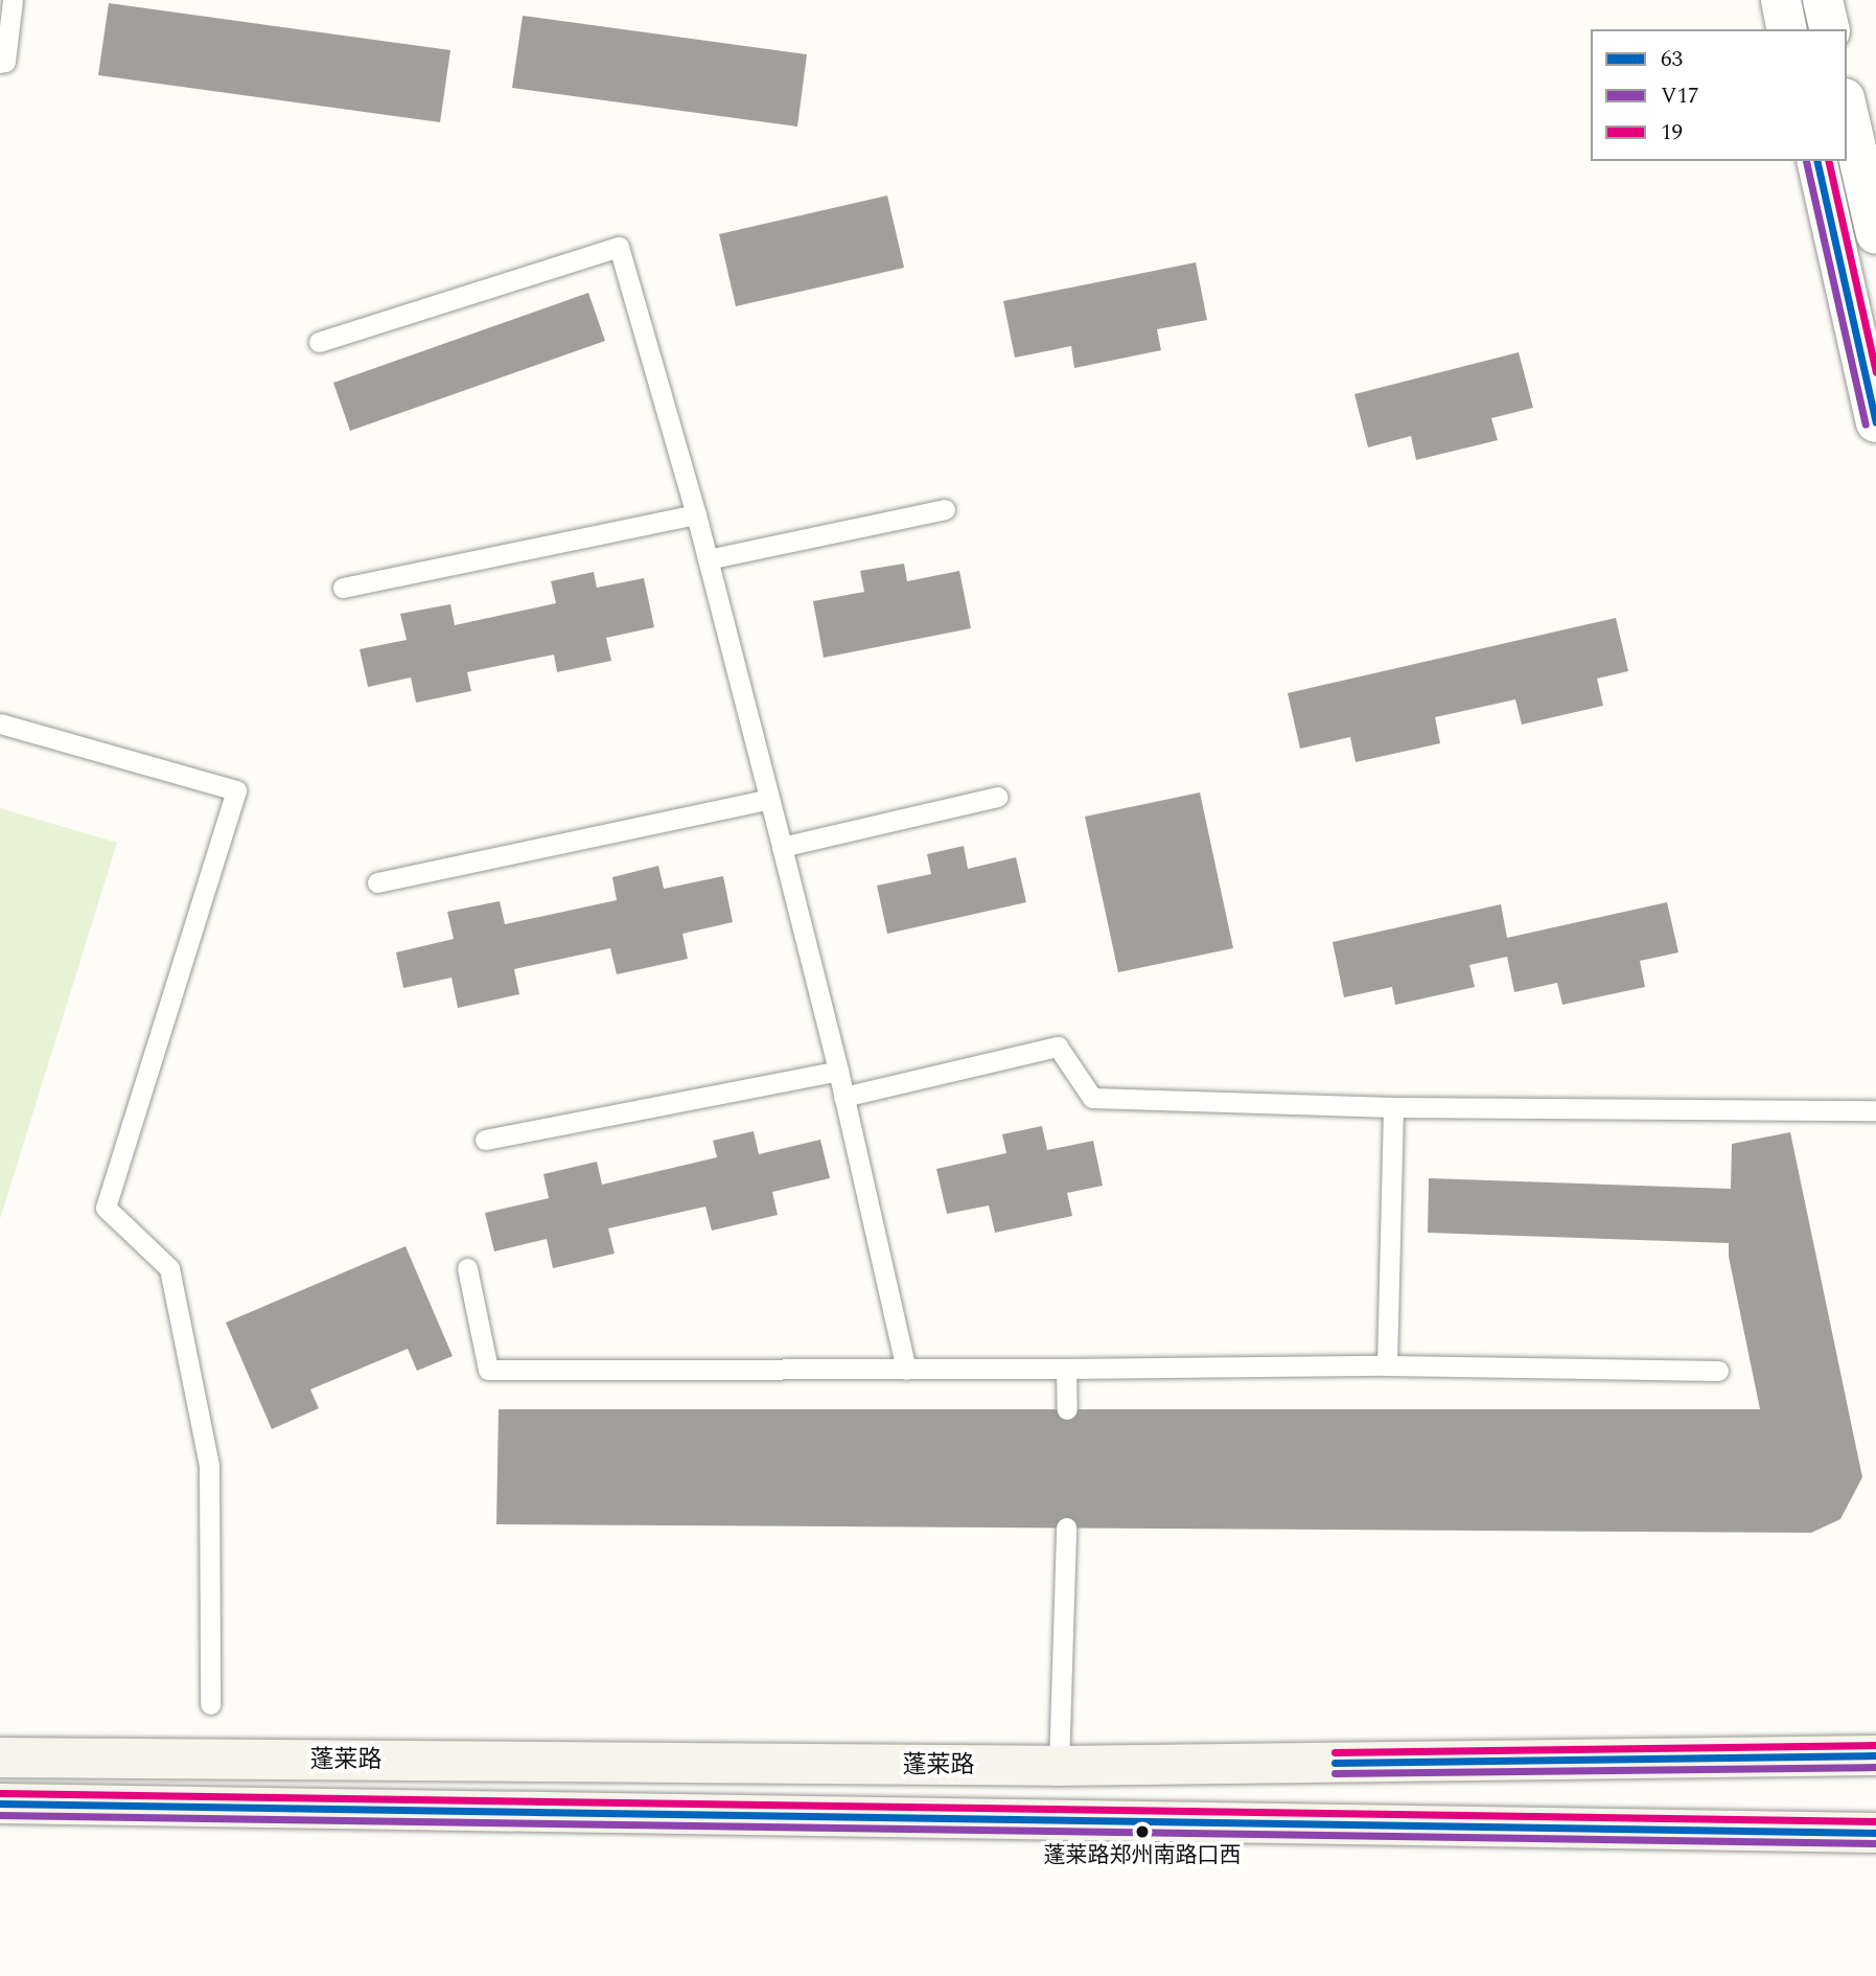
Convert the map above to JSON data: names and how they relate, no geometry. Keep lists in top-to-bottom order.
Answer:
{
  "streets": {
    "main road": ["蓬莱路"]
  },
  "places": ["蓬莱路郑州南路口西"],
  "lines": ["transit line 63", "transit line V17", "transit line 19"],
  "legend": ["63", "V17", "19"]
}
